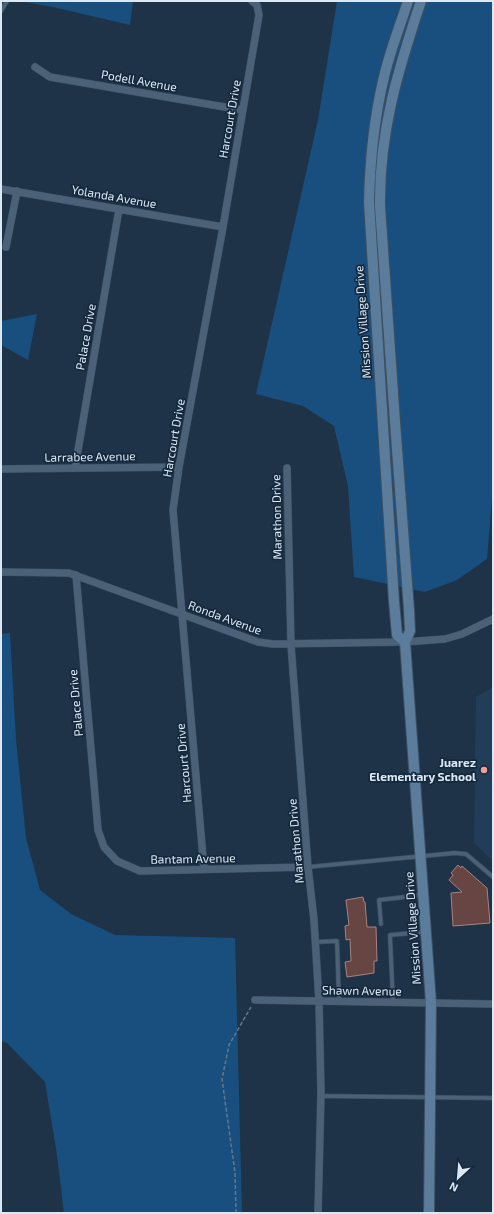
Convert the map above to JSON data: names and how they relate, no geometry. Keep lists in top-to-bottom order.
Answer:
{
  "streets": {
    "main road": ["Mission Village Drive"],
    "street": [
      "Podell Avenue",
      "Harcourt Drive",
      "Yolanda Avenue",
      "Palace Drive",
      "Larrabee Avenue",
      "Marathon Drive",
      "Ronda Avenue",
      "Bantam Avenue",
      "Shawn Avenue"
    ]
  },
  "crossings": [
    ["Podell Avenue", "Harcourt Drive"],
    ["Harcourt Drive", "Yolanda Avenue"],
    ["Harcourt Drive", "Larrabee Avenue"],
    ["Harcourt Drive", "Ronda Avenue"],
    ["Harcourt Drive", "Bantam Avenue"],
    ["Yolanda Avenue", "Palace Drive"],
    ["Mission Village Drive", "Ronda Avenue"],
    ["Mission Village Drive", "Shawn Avenue"],
    ["Palace Drive", "Larrabee Avenue"],
    ["Palace Drive", "Ronda Avenue"],
    ["Palace Drive", "Bantam Avenue"],
    ["Marathon Drive", "Ronda Avenue"],
    ["Marathon Drive", "Bantam Avenue"],
    ["Marathon Drive", "Shawn Avenue"]
  ],
  "places": ["Juarez Elementary School"],
  "north": "bottom left"
}
